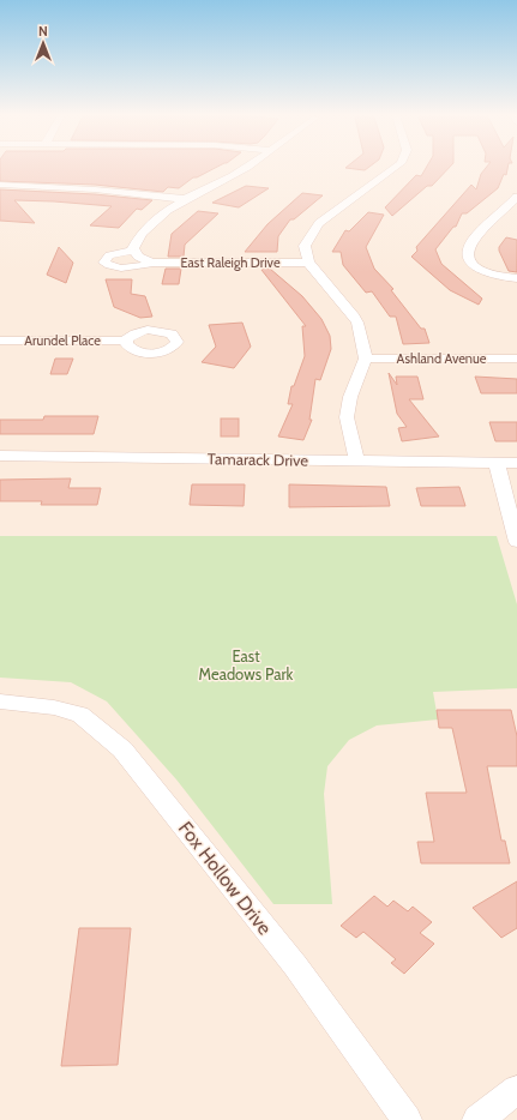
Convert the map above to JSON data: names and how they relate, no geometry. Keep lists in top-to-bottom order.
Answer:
{
  "streets": {
    "street": [
      "East Raleigh Drive",
      "Arundel Place",
      "Ashland Avenue",
      "Tamarack Drive",
      "Fox Hollow Drive"
    ]
  },
  "parks": ["East Meadows Park"],
  "north": "top"
}
